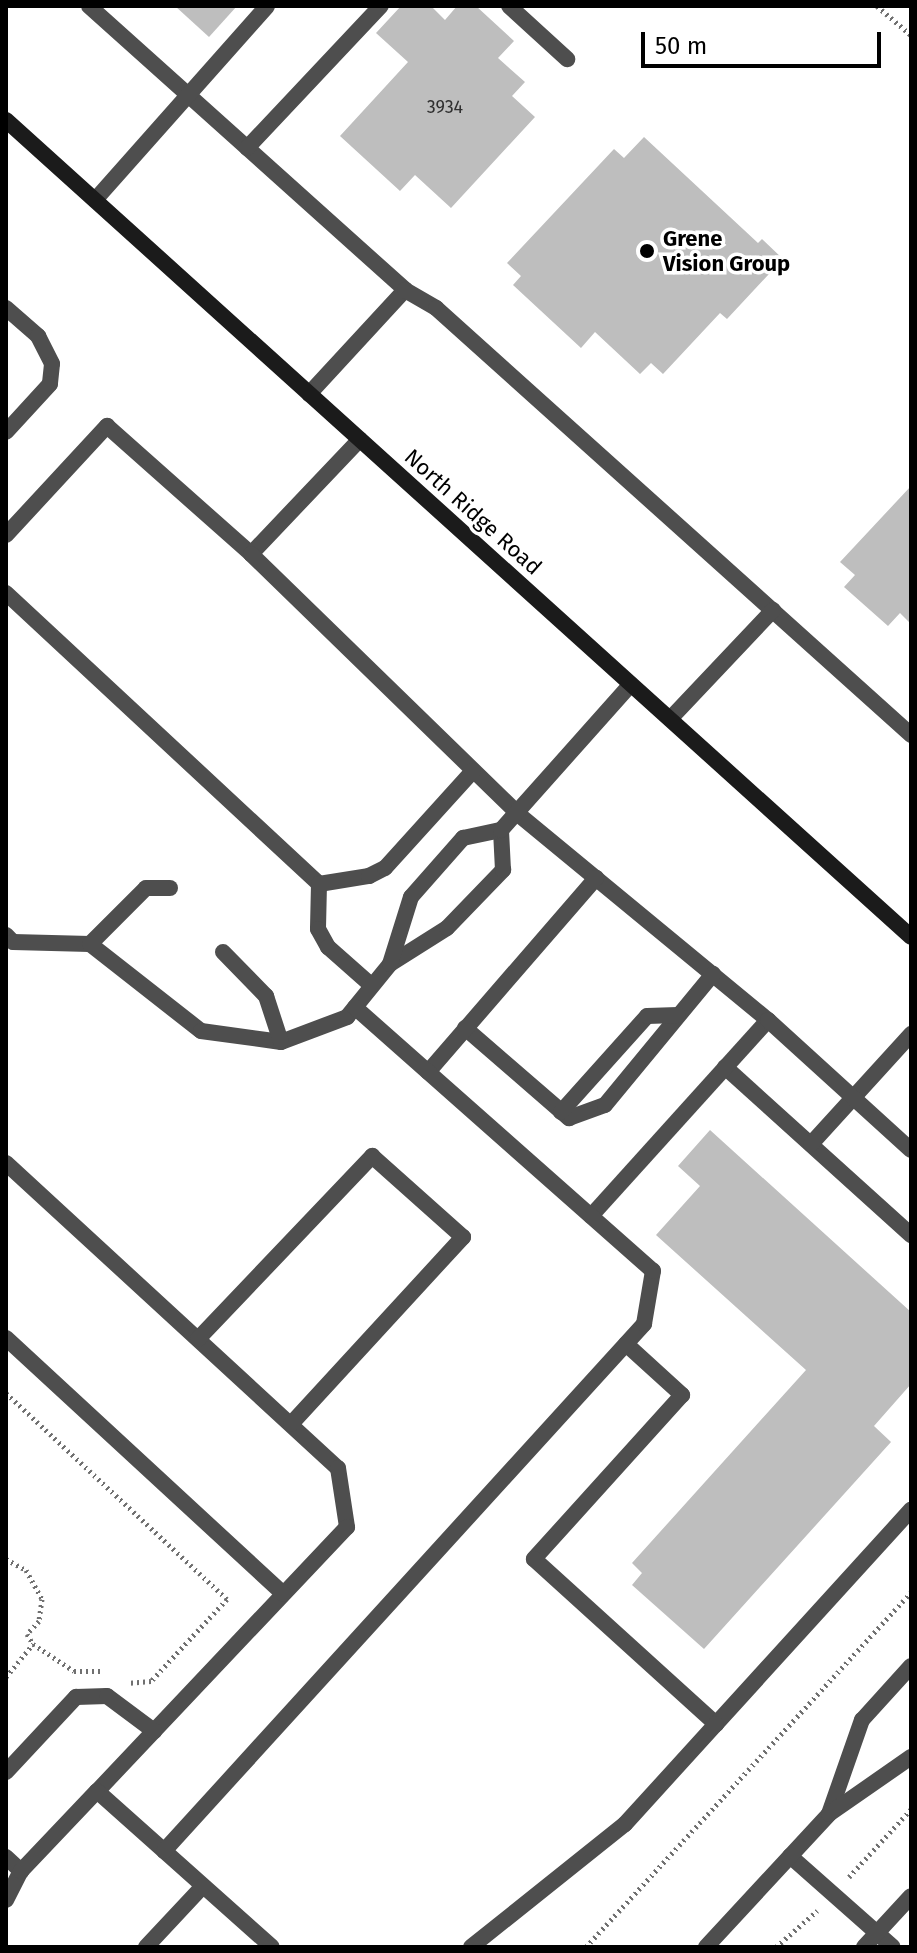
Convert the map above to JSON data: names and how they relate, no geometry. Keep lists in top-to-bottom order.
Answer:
{
  "streets": {
    "main road": ["North Ridge Road"]
  },
  "places": ["Grene Vision Group"],
  "house_numbers": ["3934"],
  "scale_bar": "50 m"
}
